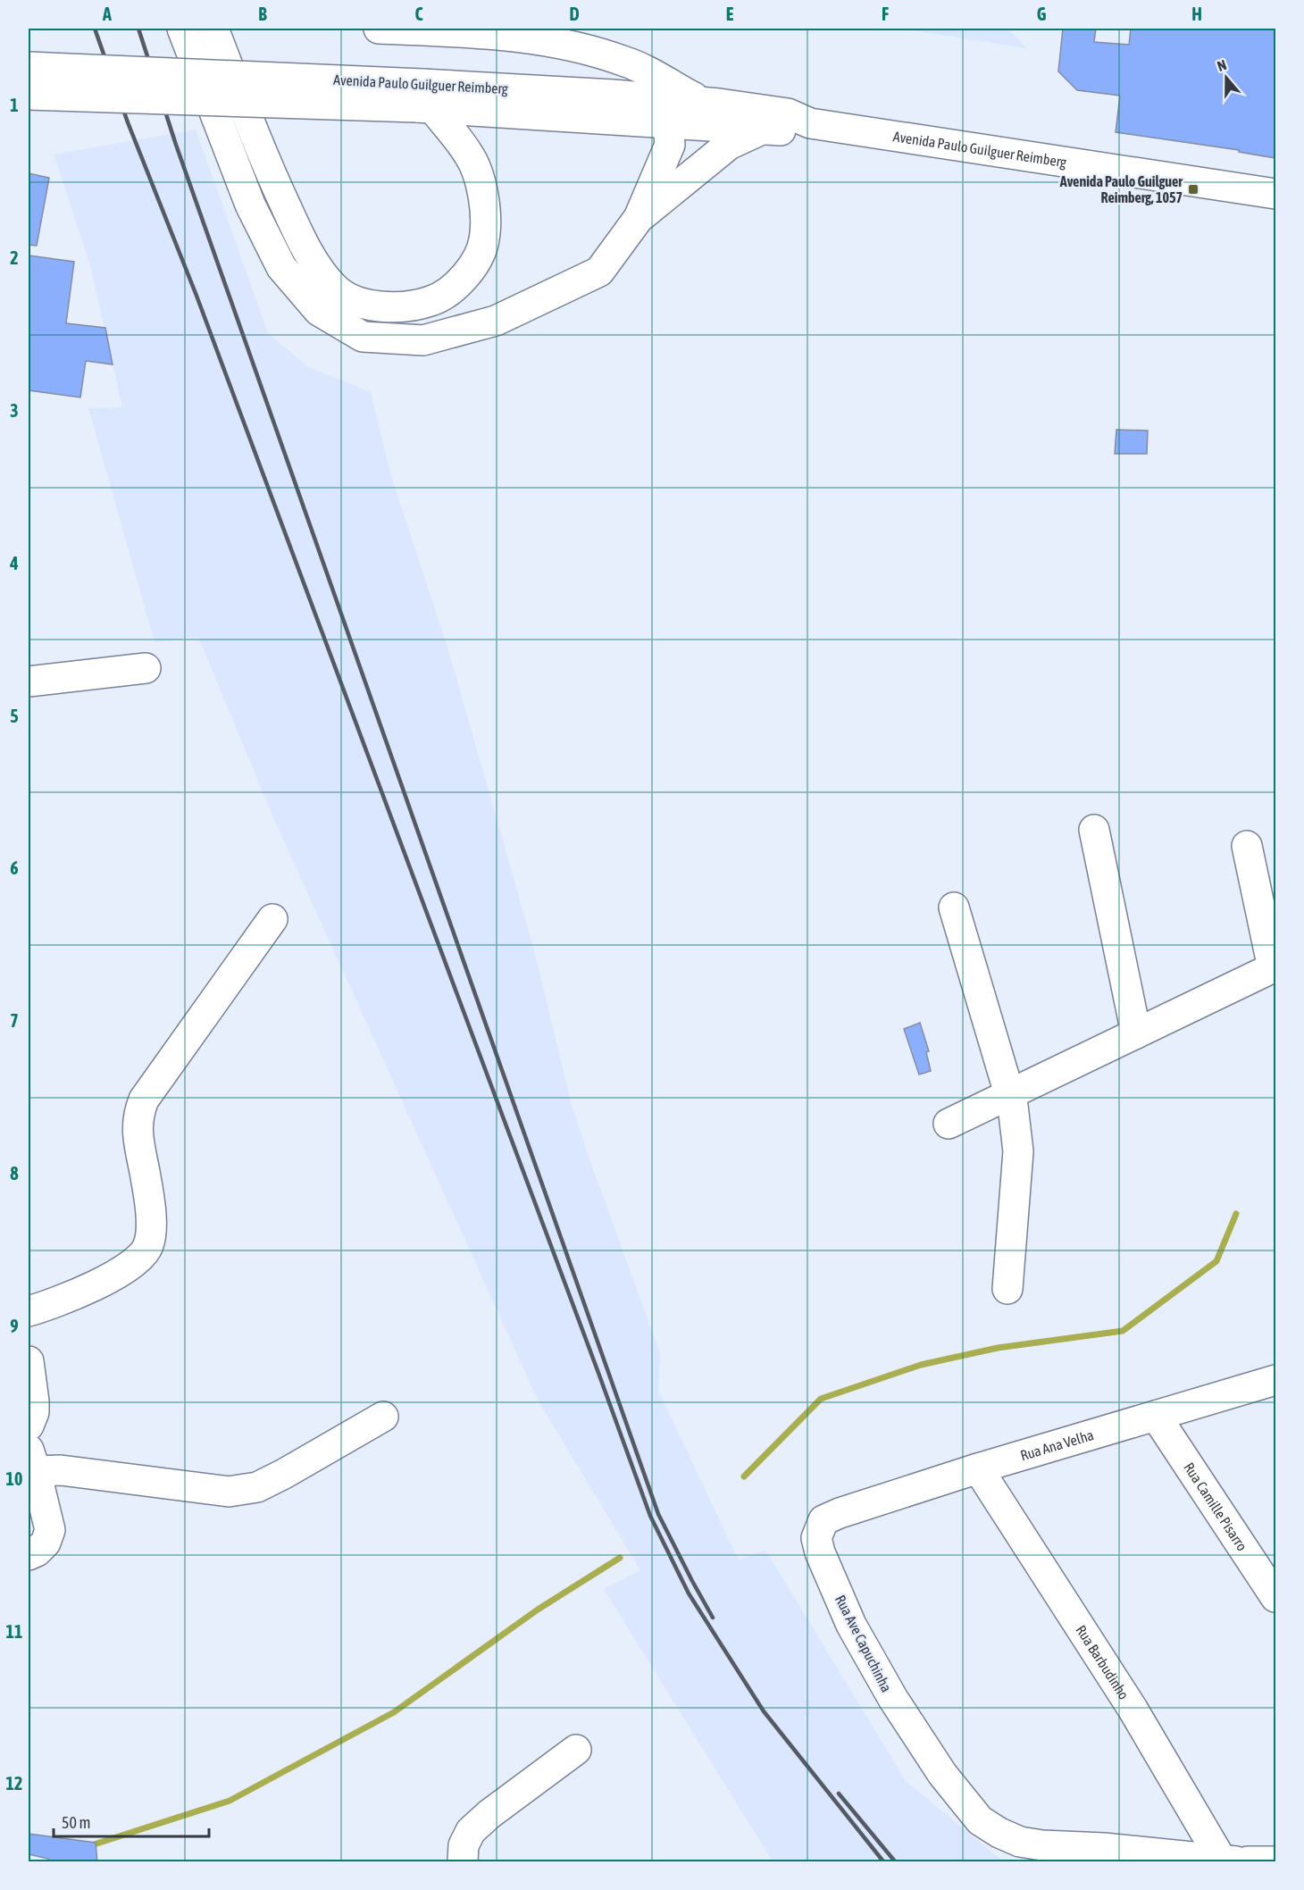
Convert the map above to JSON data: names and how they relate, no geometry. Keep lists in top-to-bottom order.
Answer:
{
  "streets": {
    "street": [
      "Avenida Paulo Guilguer Reimberg",
      "Rua Ana Velha",
      "Rua Camille Pisarro",
      "Rua Ave Capuchinha",
      "Rua Barbudinho"
    ]
  },
  "crossings": [
    ["Rua Ana Velha", "Rua Camille Pisarro"],
    ["Rua Ana Velha", "Rua Ave Capuchinha"],
    ["Rua Ana Velha", "Rua Barbudinho"],
    ["Rua Ave Capuchinha", "Rua Barbudinho"]
  ],
  "places": {
    "transit": ["Avenida Paulo Guilguer Reimberg, 1057"]
  },
  "scale_bar": "50 m",
  "north": "top",
  "grid": {
    "columns": [
      "A",
      "B",
      "C",
      "D",
      "E",
      "F",
      "G",
      "H"
    ],
    "rows": [
      "1",
      "2",
      "3",
      "4",
      "5",
      "6",
      "7",
      "8",
      "9",
      "10",
      "11",
      "12"
    ]
  }
}
